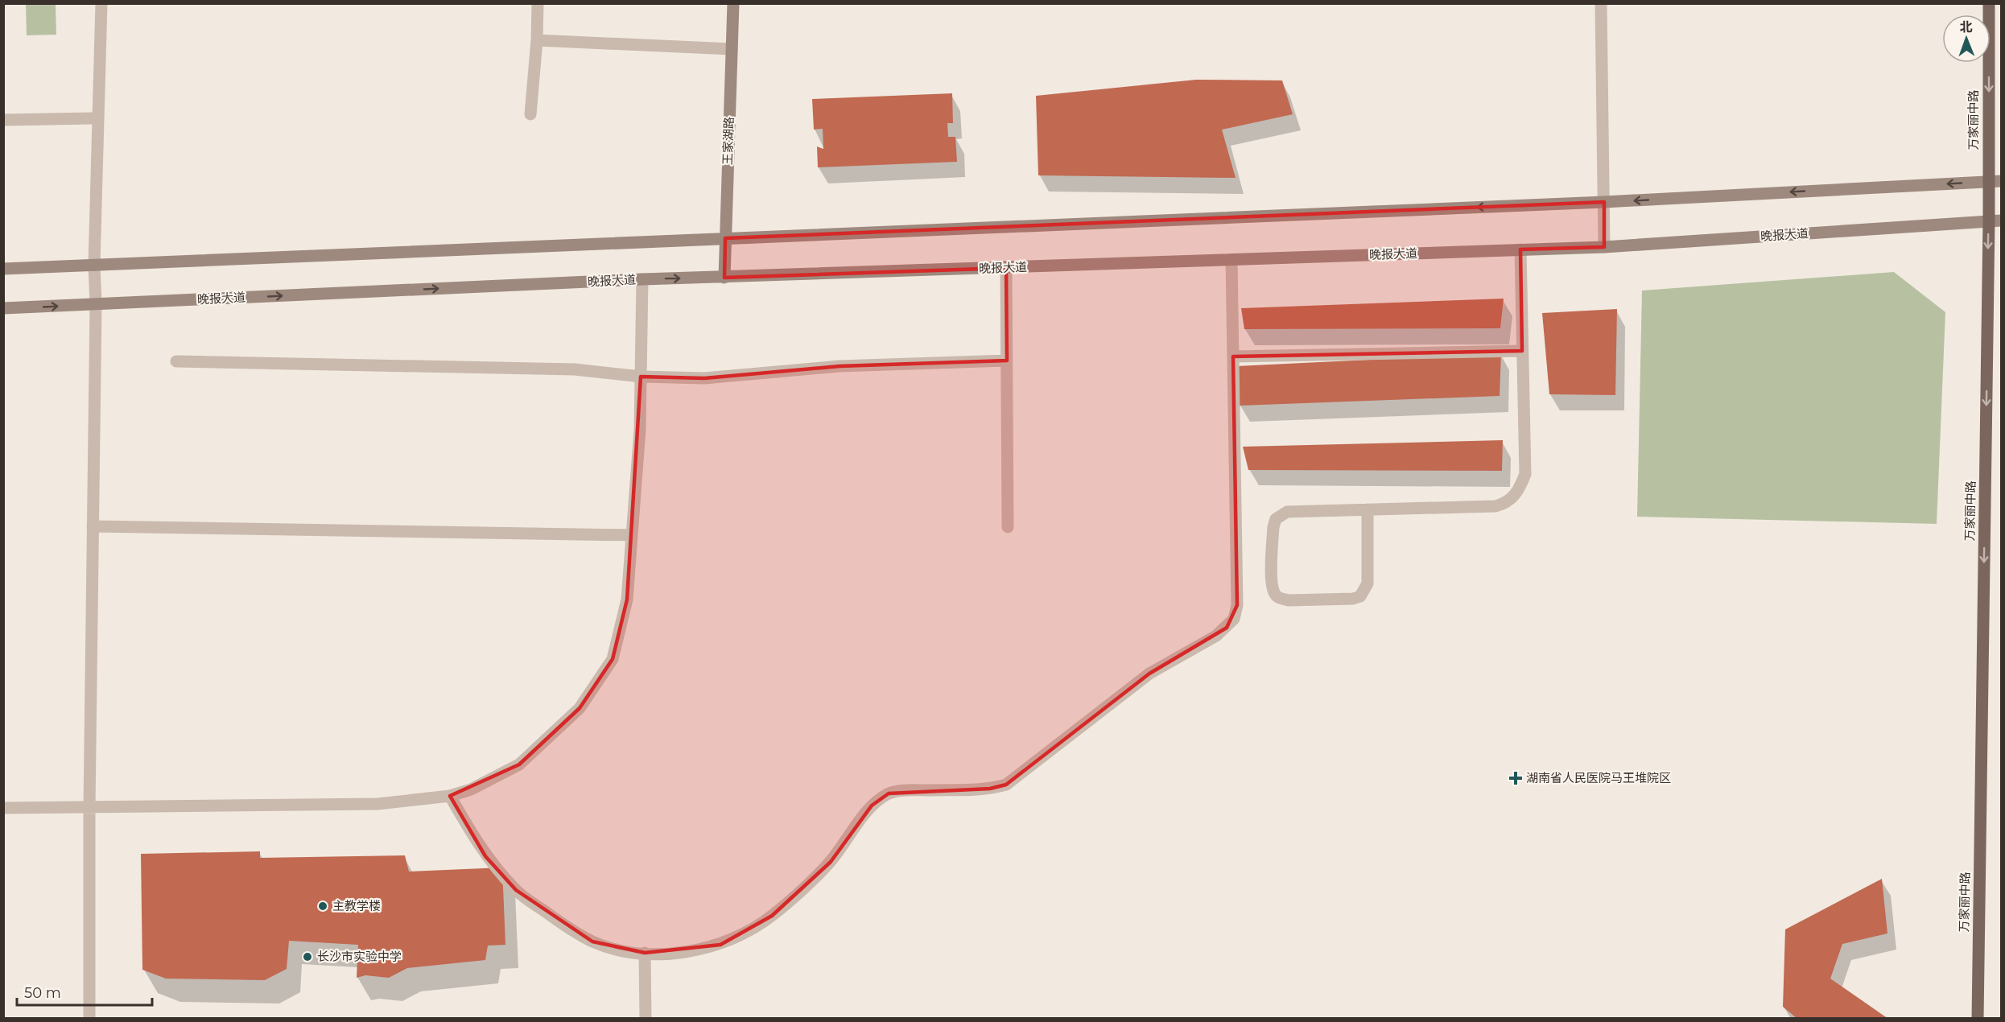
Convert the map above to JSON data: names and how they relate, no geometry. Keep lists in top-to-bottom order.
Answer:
{
  "streets": {
    "main road": ["万家丽中路", "王家湖路", "晚报大道"]
  },
  "crossings": [
    ["万家丽中路", "晚报大道"],
    ["王家湖路", "晚报大道"]
  ],
  "one_way": ["万家丽中路"],
  "places": {
    "health": ["湖南省人民医院马王堆院区"],
    "other": ["主教学楼", "长沙市实验中学"]
  },
  "scale_bar": "50 m",
  "north": "top"
}
